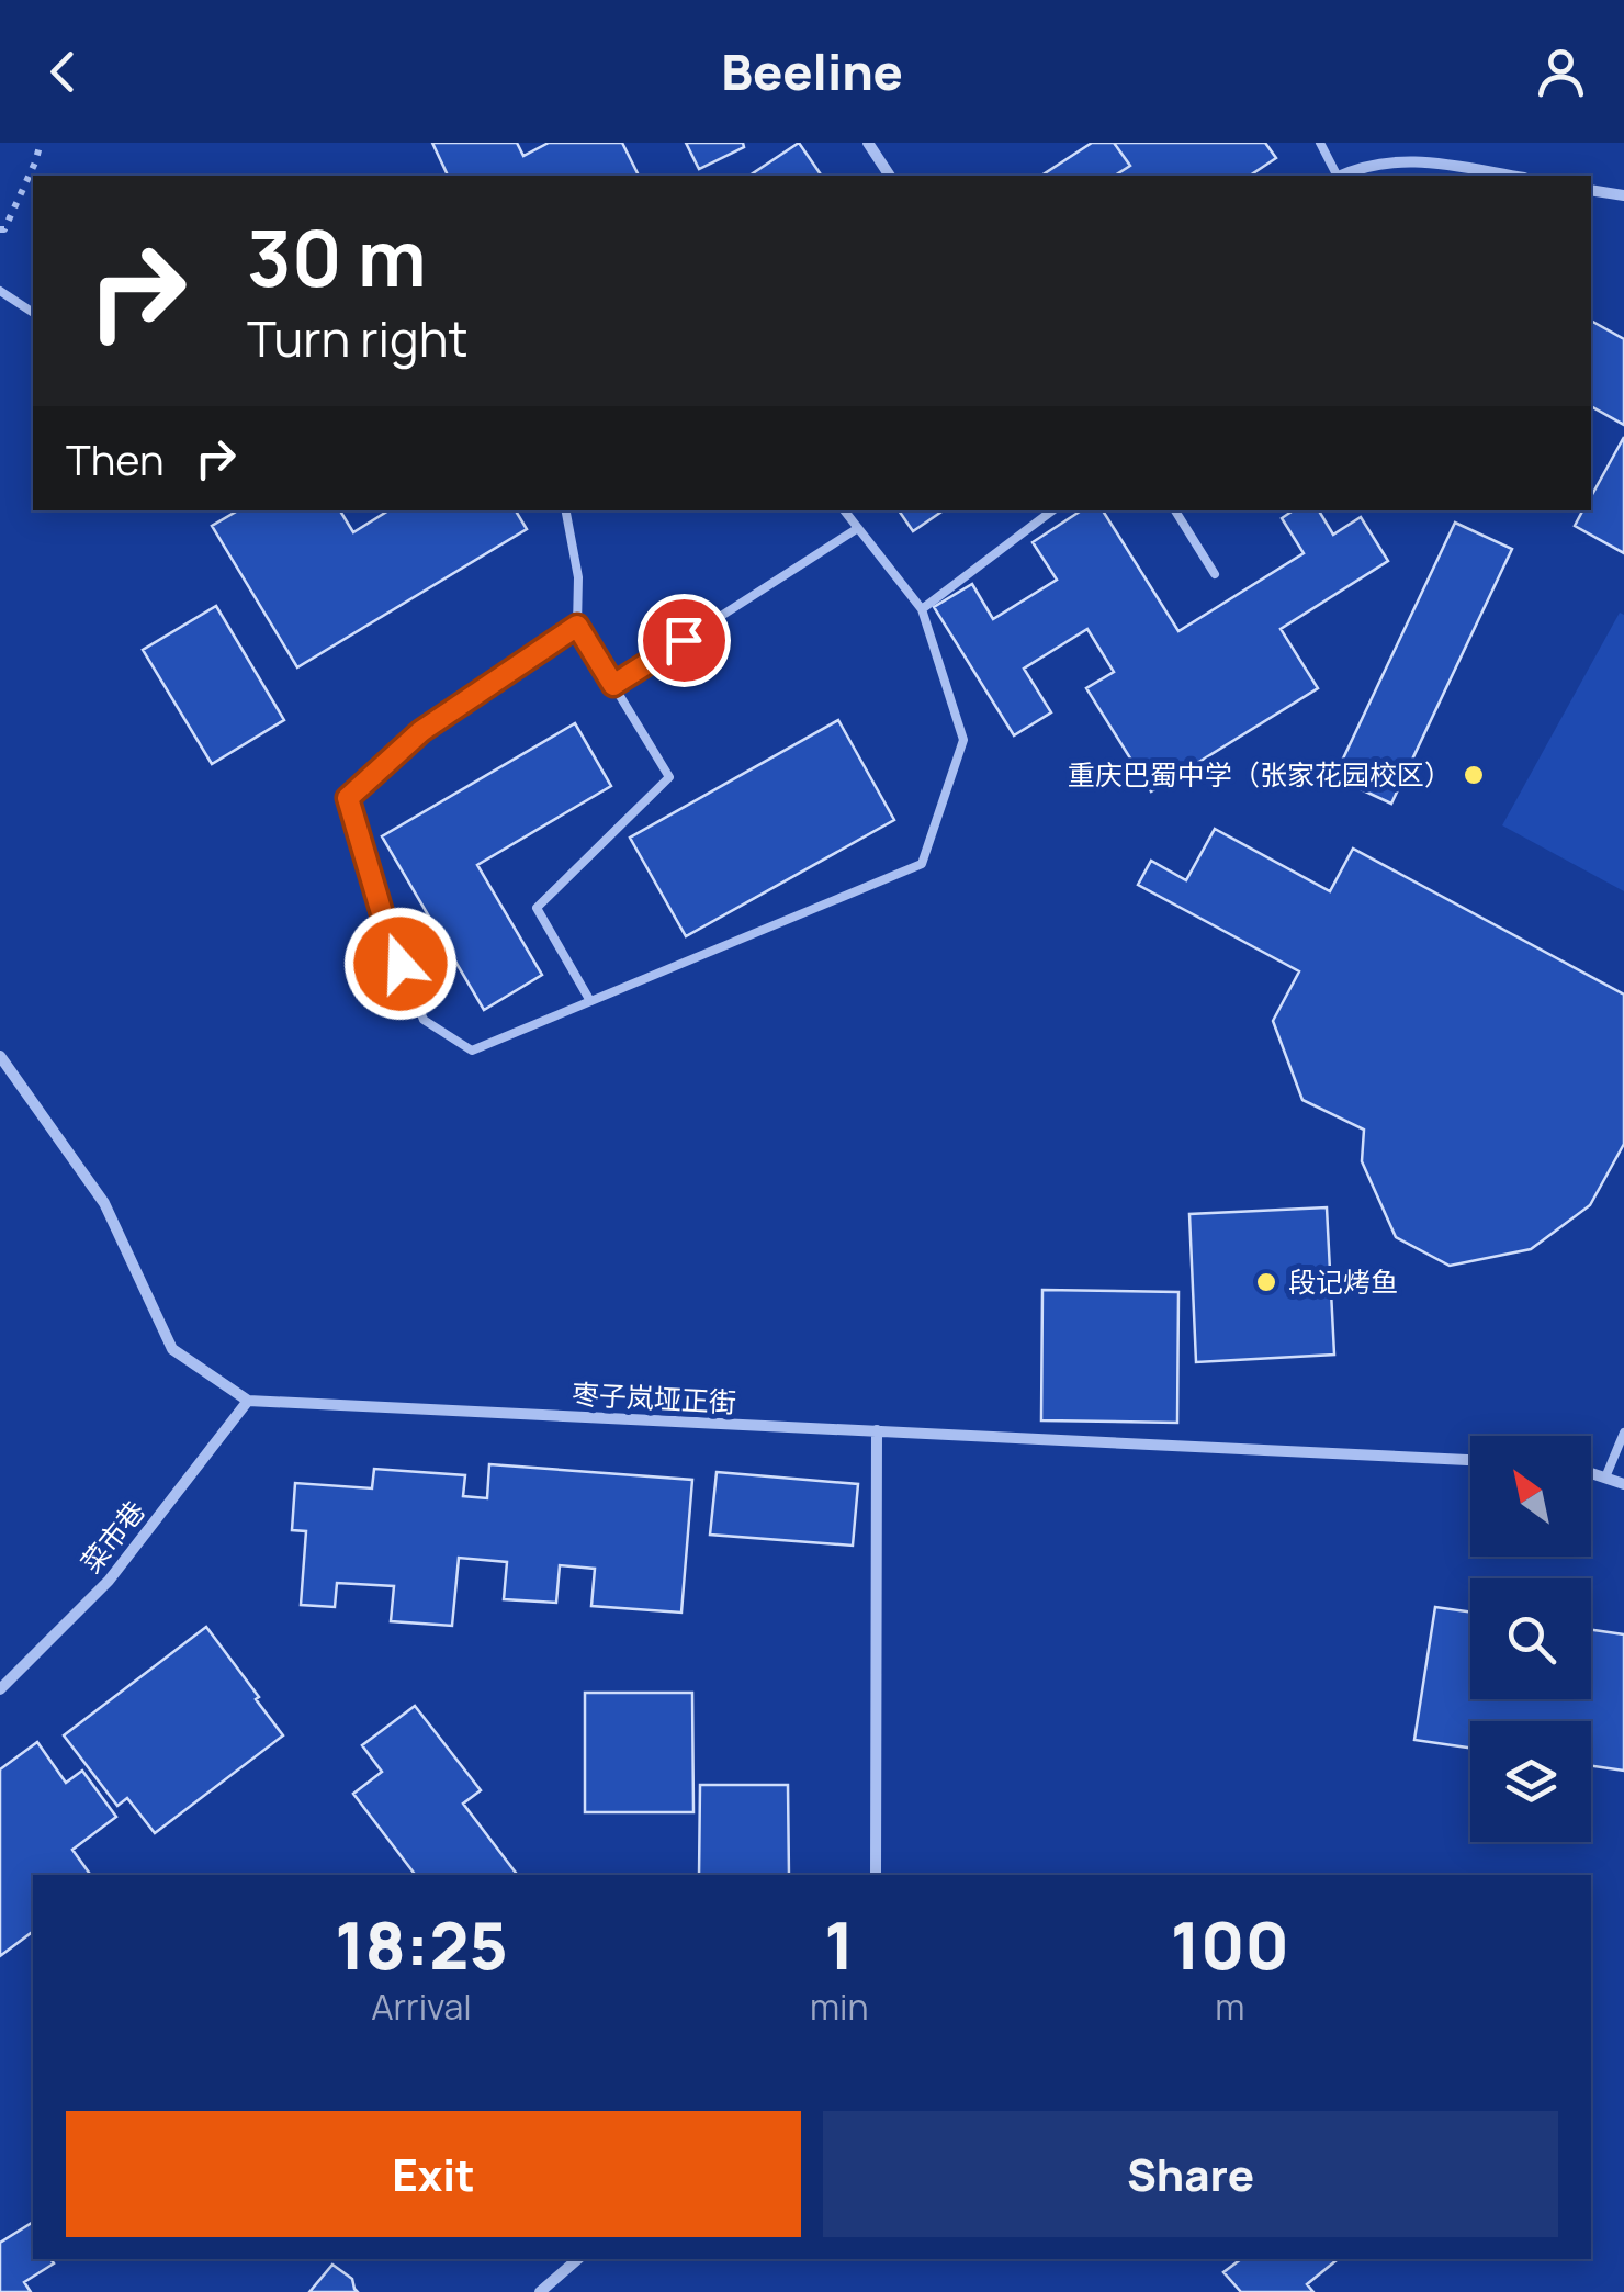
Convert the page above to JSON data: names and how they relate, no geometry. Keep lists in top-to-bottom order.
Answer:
{
  "streets": {
    "street": ["枣子岚垭正街", "菜市巷"]
  },
  "crossings": [
    ["枣子岚垭正街", "菜市巷"]
  ],
  "places": ["重庆巴蜀中学（张家花园校区）", "段记烤鱼"],
  "north": "top left",
  "page": {
    "header": "Beeline",
    "turn": ["30 m", "Turn right"],
    "then": "Then",
    "eta": [
      "18:25",
      "Arrival",
      "1",
      "min",
      "100",
      "m"
    ],
    "buttons": ["Exit", "Share"]
  }
}
